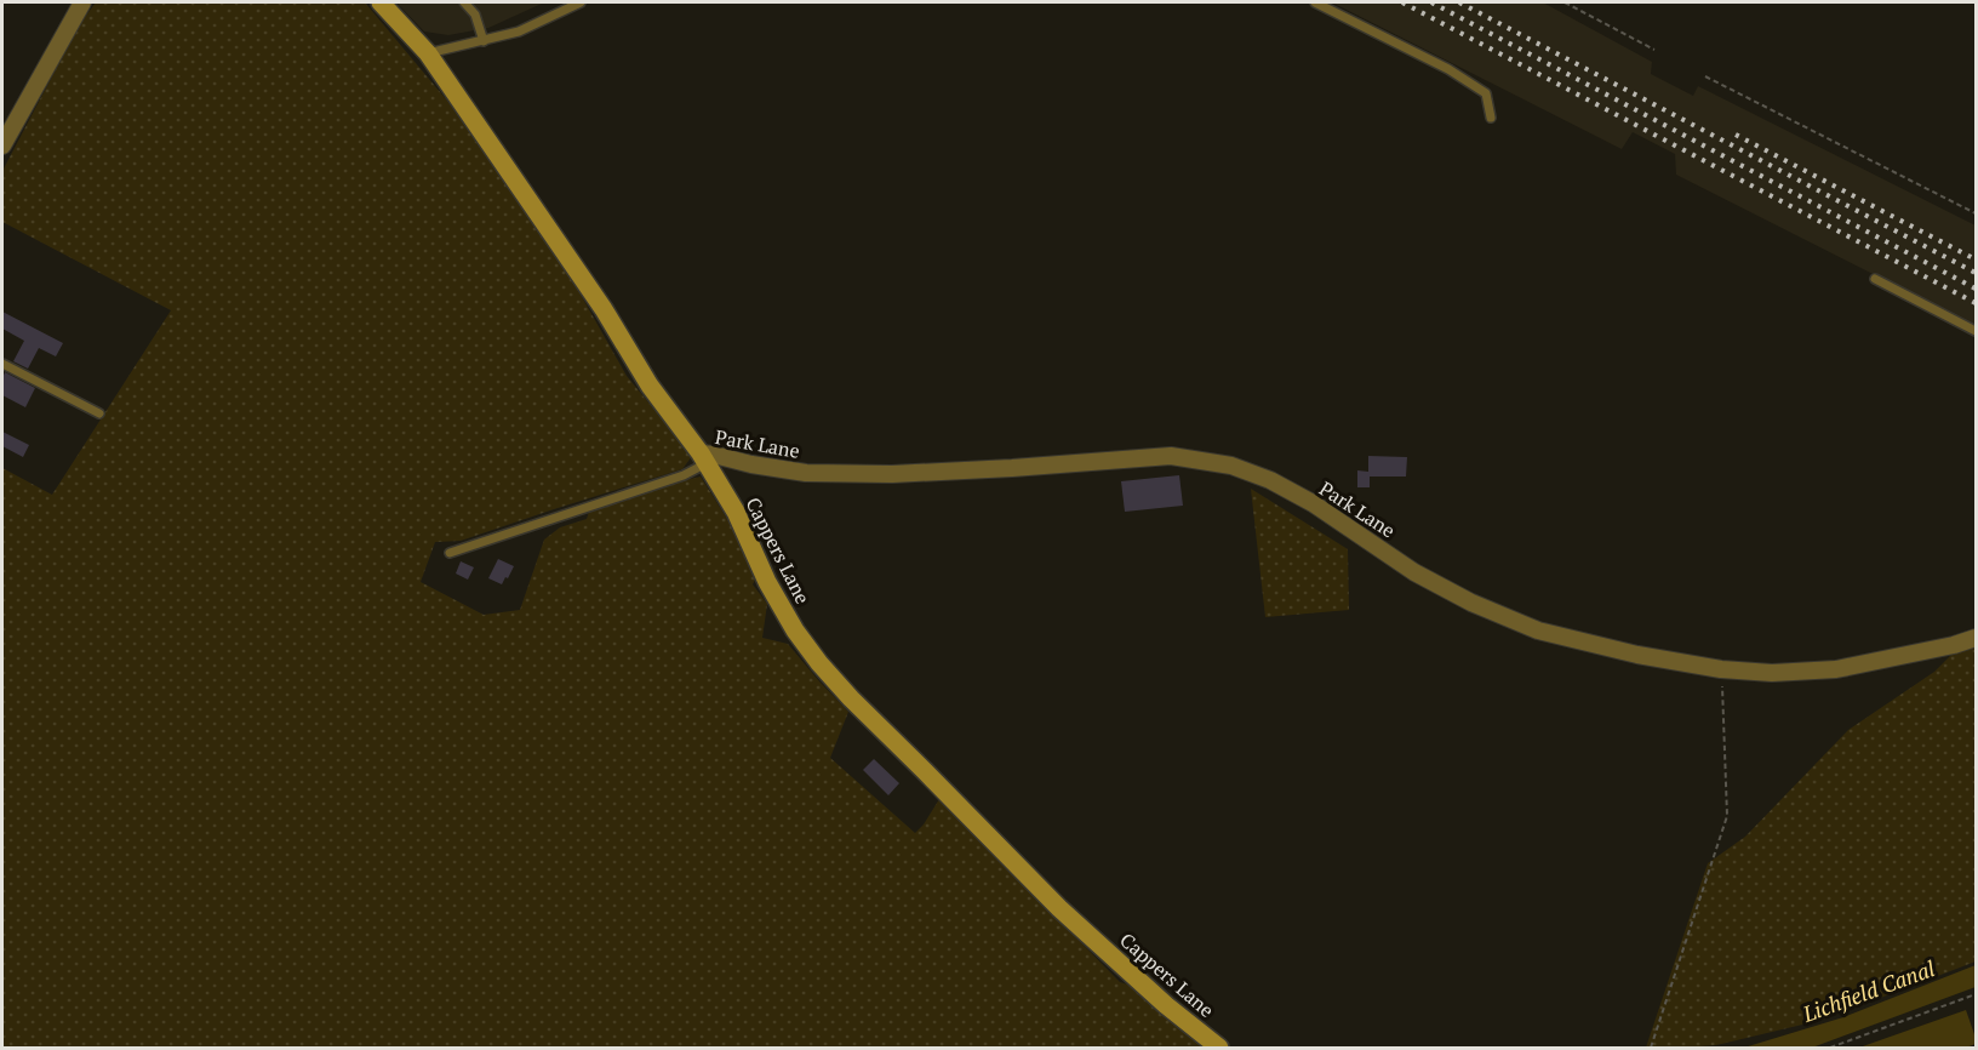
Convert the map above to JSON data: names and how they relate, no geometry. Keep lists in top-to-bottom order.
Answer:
{
  "streets": {
    "street": ["Park Lane", "Cappers Lane"]
  },
  "crossings": [
    ["Park Lane", "Cappers Lane"]
  ],
  "water": ["Lichfield Canal"]
}
